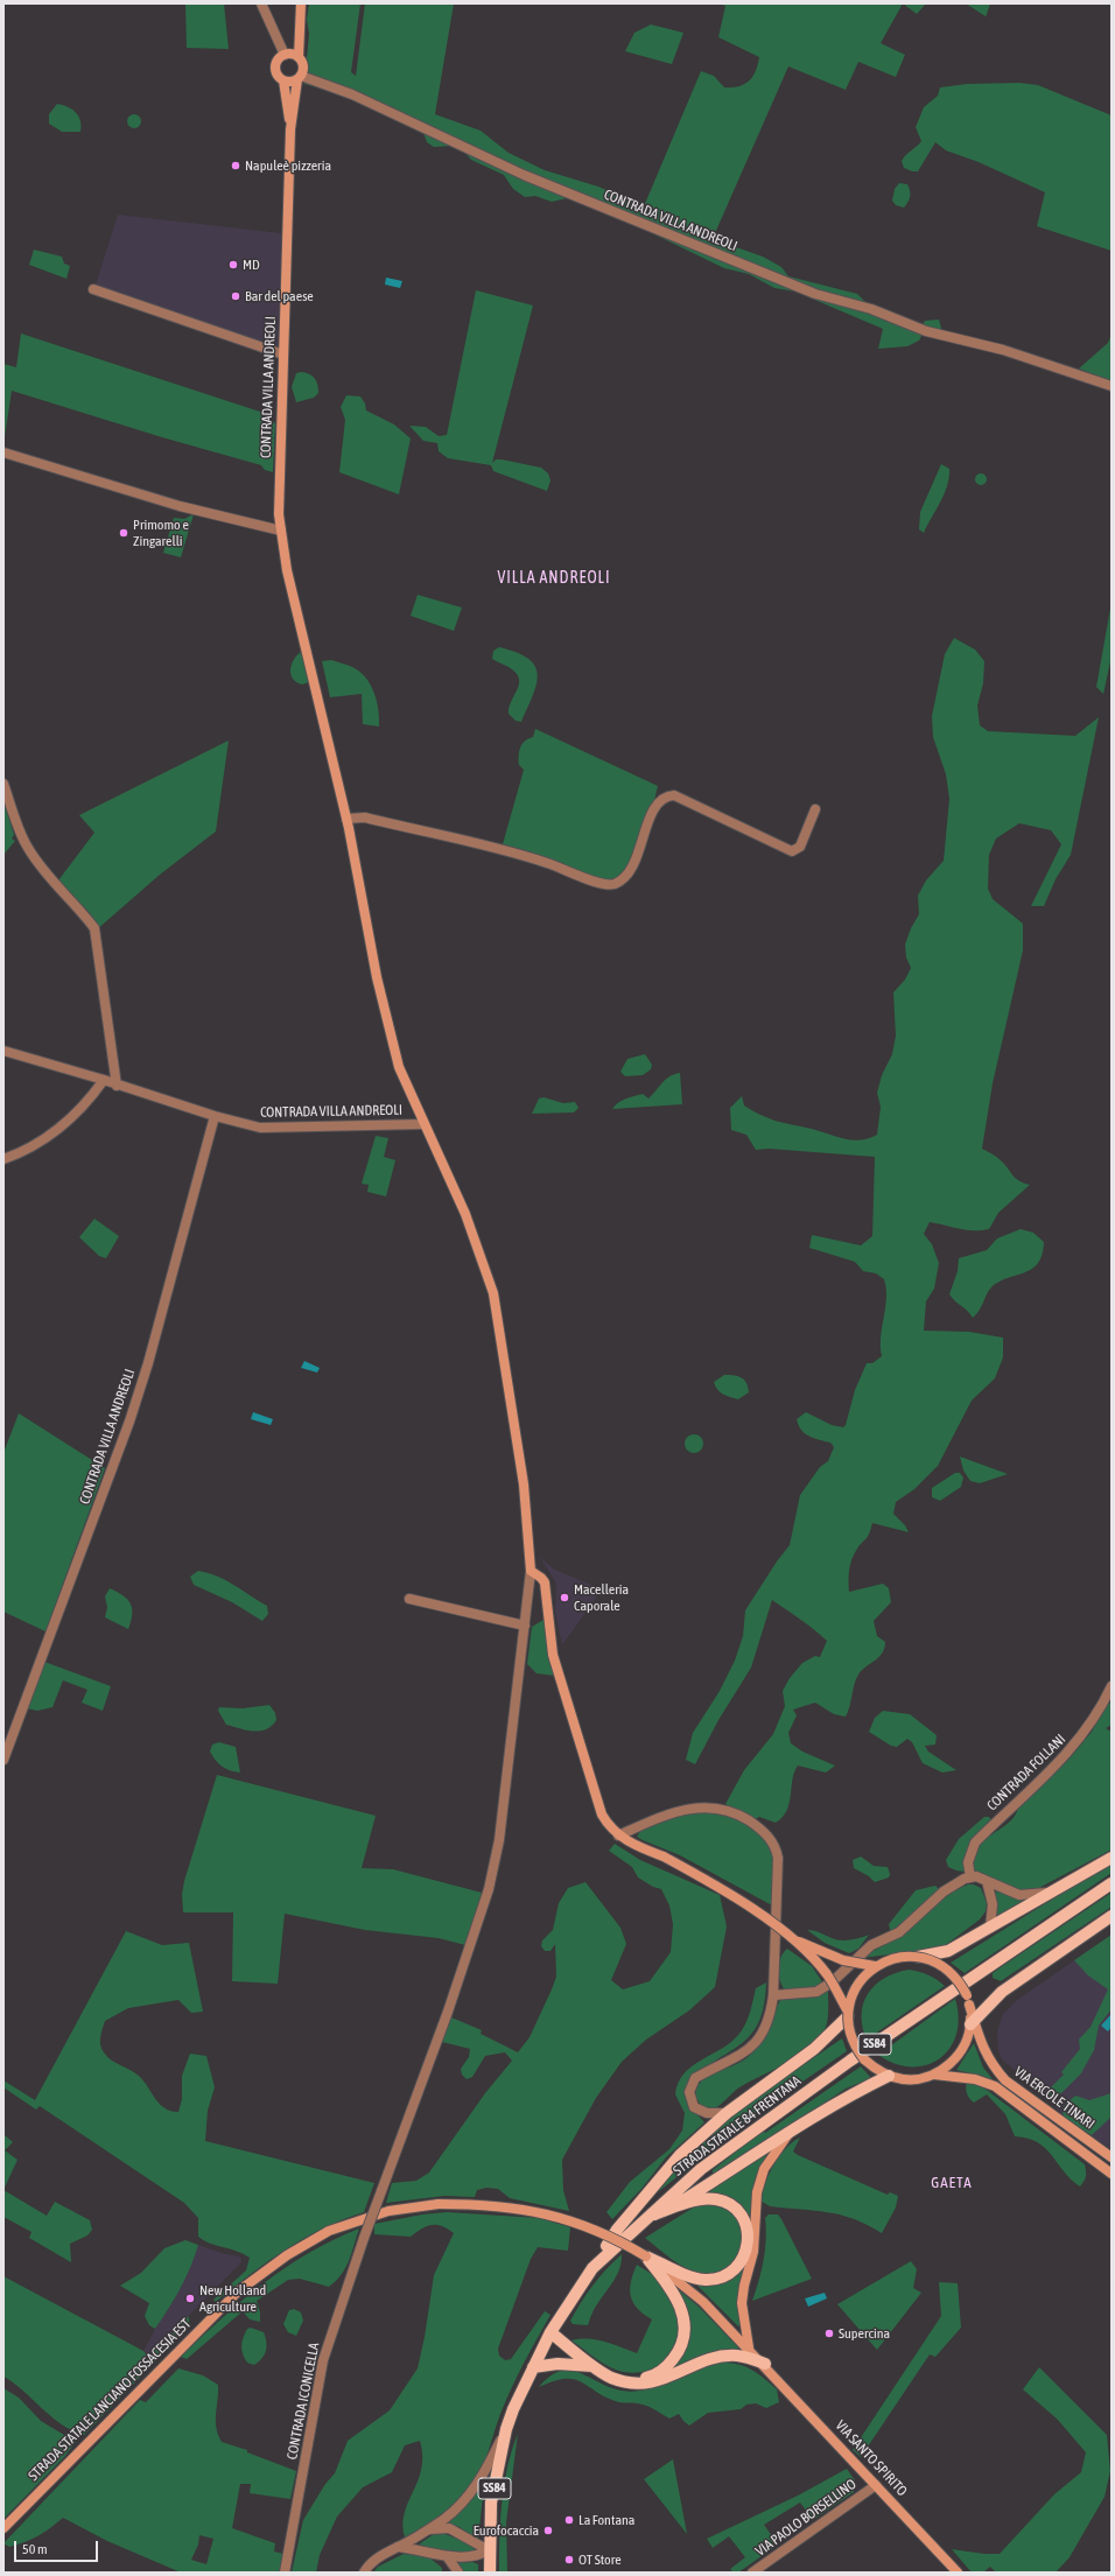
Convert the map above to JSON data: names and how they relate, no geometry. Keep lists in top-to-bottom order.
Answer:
{
  "streets": {
    "main road": [
      "CONTRADA VILLA ANDREOLI",
      "SS84",
      "VIA ERCOLE TINARI",
      "STRADA STATALE 84 FRENTANA",
      "STRADA STATALE LANCIANO FOSSACESIA EST",
      "VIA SANTO SPIRITO"
    ],
    "street": ["CONTRADA FOLLANI", "CONTRADA ICONICELLA", "VIA PAOLO BORSELLINO"]
  },
  "crossings": [
    ["CONTRADA VILLA ANDREOLI", "CONTRADA ICONICELLA"],
    ["STRADA STATALE LANCIANO FOSSACESIA EST", "VIA SANTO SPIRITO"],
    ["VIA SANTO SPIRITO", "VIA PAOLO BORSELLINO"]
  ],
  "districts": ["VILLA ANDREOLI", "GAETA"],
  "places": [
    "Napuleè pizzeria",
    "MD",
    "Bar del paese",
    "Primomo e Zingarelli",
    "Macelleria Caporale",
    "New Holland Agriculture",
    "Supercina",
    "La Fontana",
    "Eurofocaccia",
    "OT Store"
  ],
  "scale_bar": "50 m"
}
